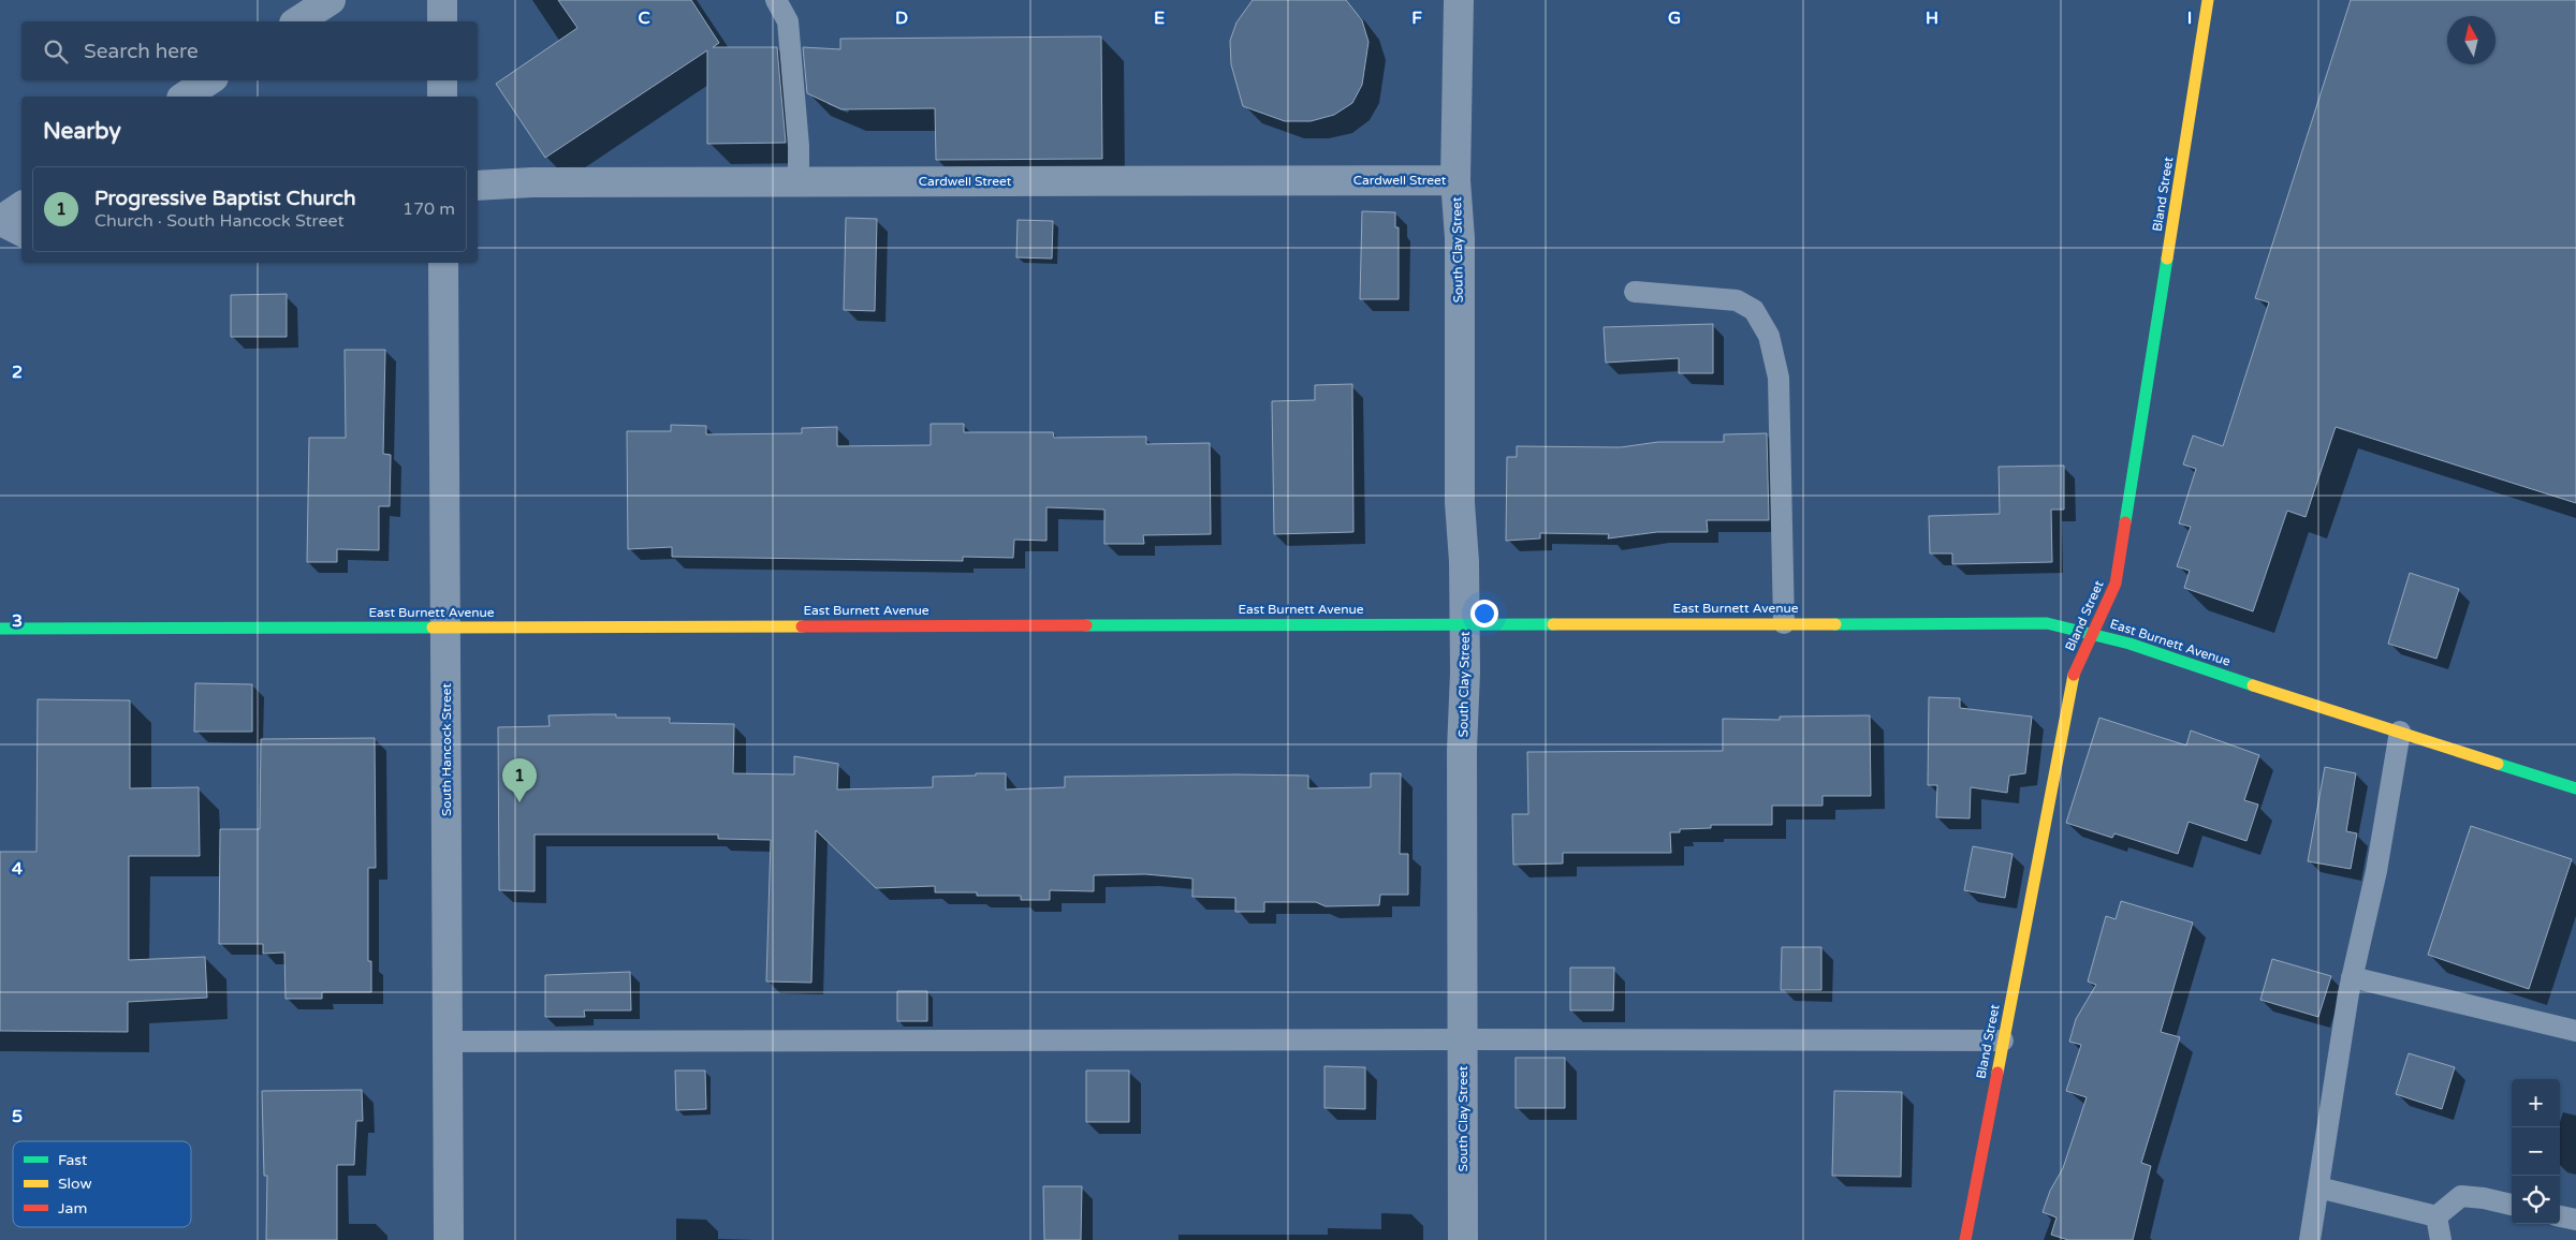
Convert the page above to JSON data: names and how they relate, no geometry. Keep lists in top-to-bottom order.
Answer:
{
  "streets": {
    "street": [
      "Cardwell Street",
      "Bland Street",
      "South Clay Street",
      "East Burnett Avenue",
      "South Hancock Street"
    ]
  },
  "crossings": [
    ["Cardwell Street", "South Clay Street"],
    ["Bland Street", "East Burnett Avenue"],
    ["South Clay Street", "East Burnett Avenue"],
    ["East Burnett Avenue", "South Hancock Street"]
  ],
  "legend": ["Fast", "Slow", "Jam"],
  "north": "top",
  "page": {
    "search": "Search here",
    "heading": "Nearby",
    "list": [
      {
        "mark": "1",
        "name": "Progressive Baptist Church",
        "note": "Church · South Hancock Street",
        "value": "170 m"
      }
    ],
    "pins": "1",
    "map_buttons": ["+", "−"]
  },
  "grid": {
    "columns": [
      "C",
      "D",
      "E",
      "F",
      "G",
      "H",
      "I"
    ],
    "rows": [
      "2",
      "3",
      "4",
      "5"
    ]
  }
}
